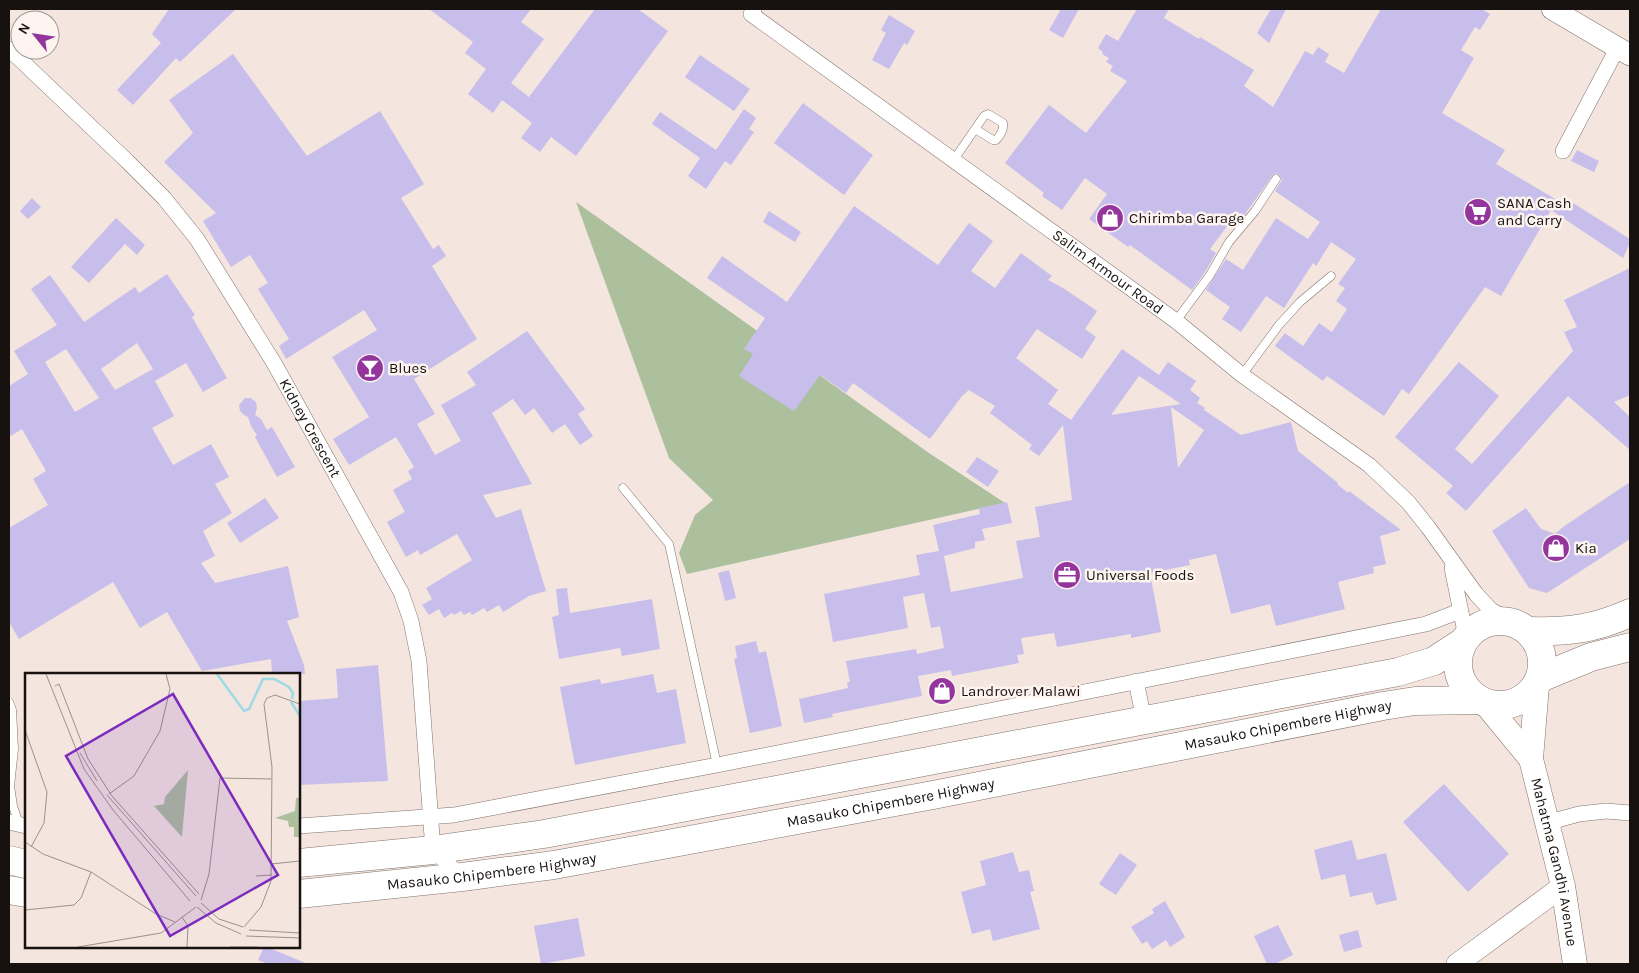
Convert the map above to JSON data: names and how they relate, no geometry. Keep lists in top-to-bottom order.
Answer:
{
  "streets": {
    "highway": ["Masauko Chipembere Highway"],
    "main road": ["Mahatma Gandhi Avenue"],
    "street": ["Salim Armour Road", "Kidney Crescent"]
  },
  "crossings": [
    ["Salim Armour Road", "Masauko Chipembere Highway"],
    ["Salim Armour Road", "Mahatma Gandhi Avenue"],
    ["Kidney Crescent", "Masauko Chipembere Highway"],
    ["Masauko Chipembere Highway", "Mahatma Gandhi Avenue"]
  ],
  "places": {
    "supermarket": ["SANA Cash and Carry"],
    "shop": ["Chirimba Garage", "Kia", "Landrover Malawi"],
    "bar": ["Blues"],
    "office": ["Universal Foods"]
  },
  "north": "top left"
}
